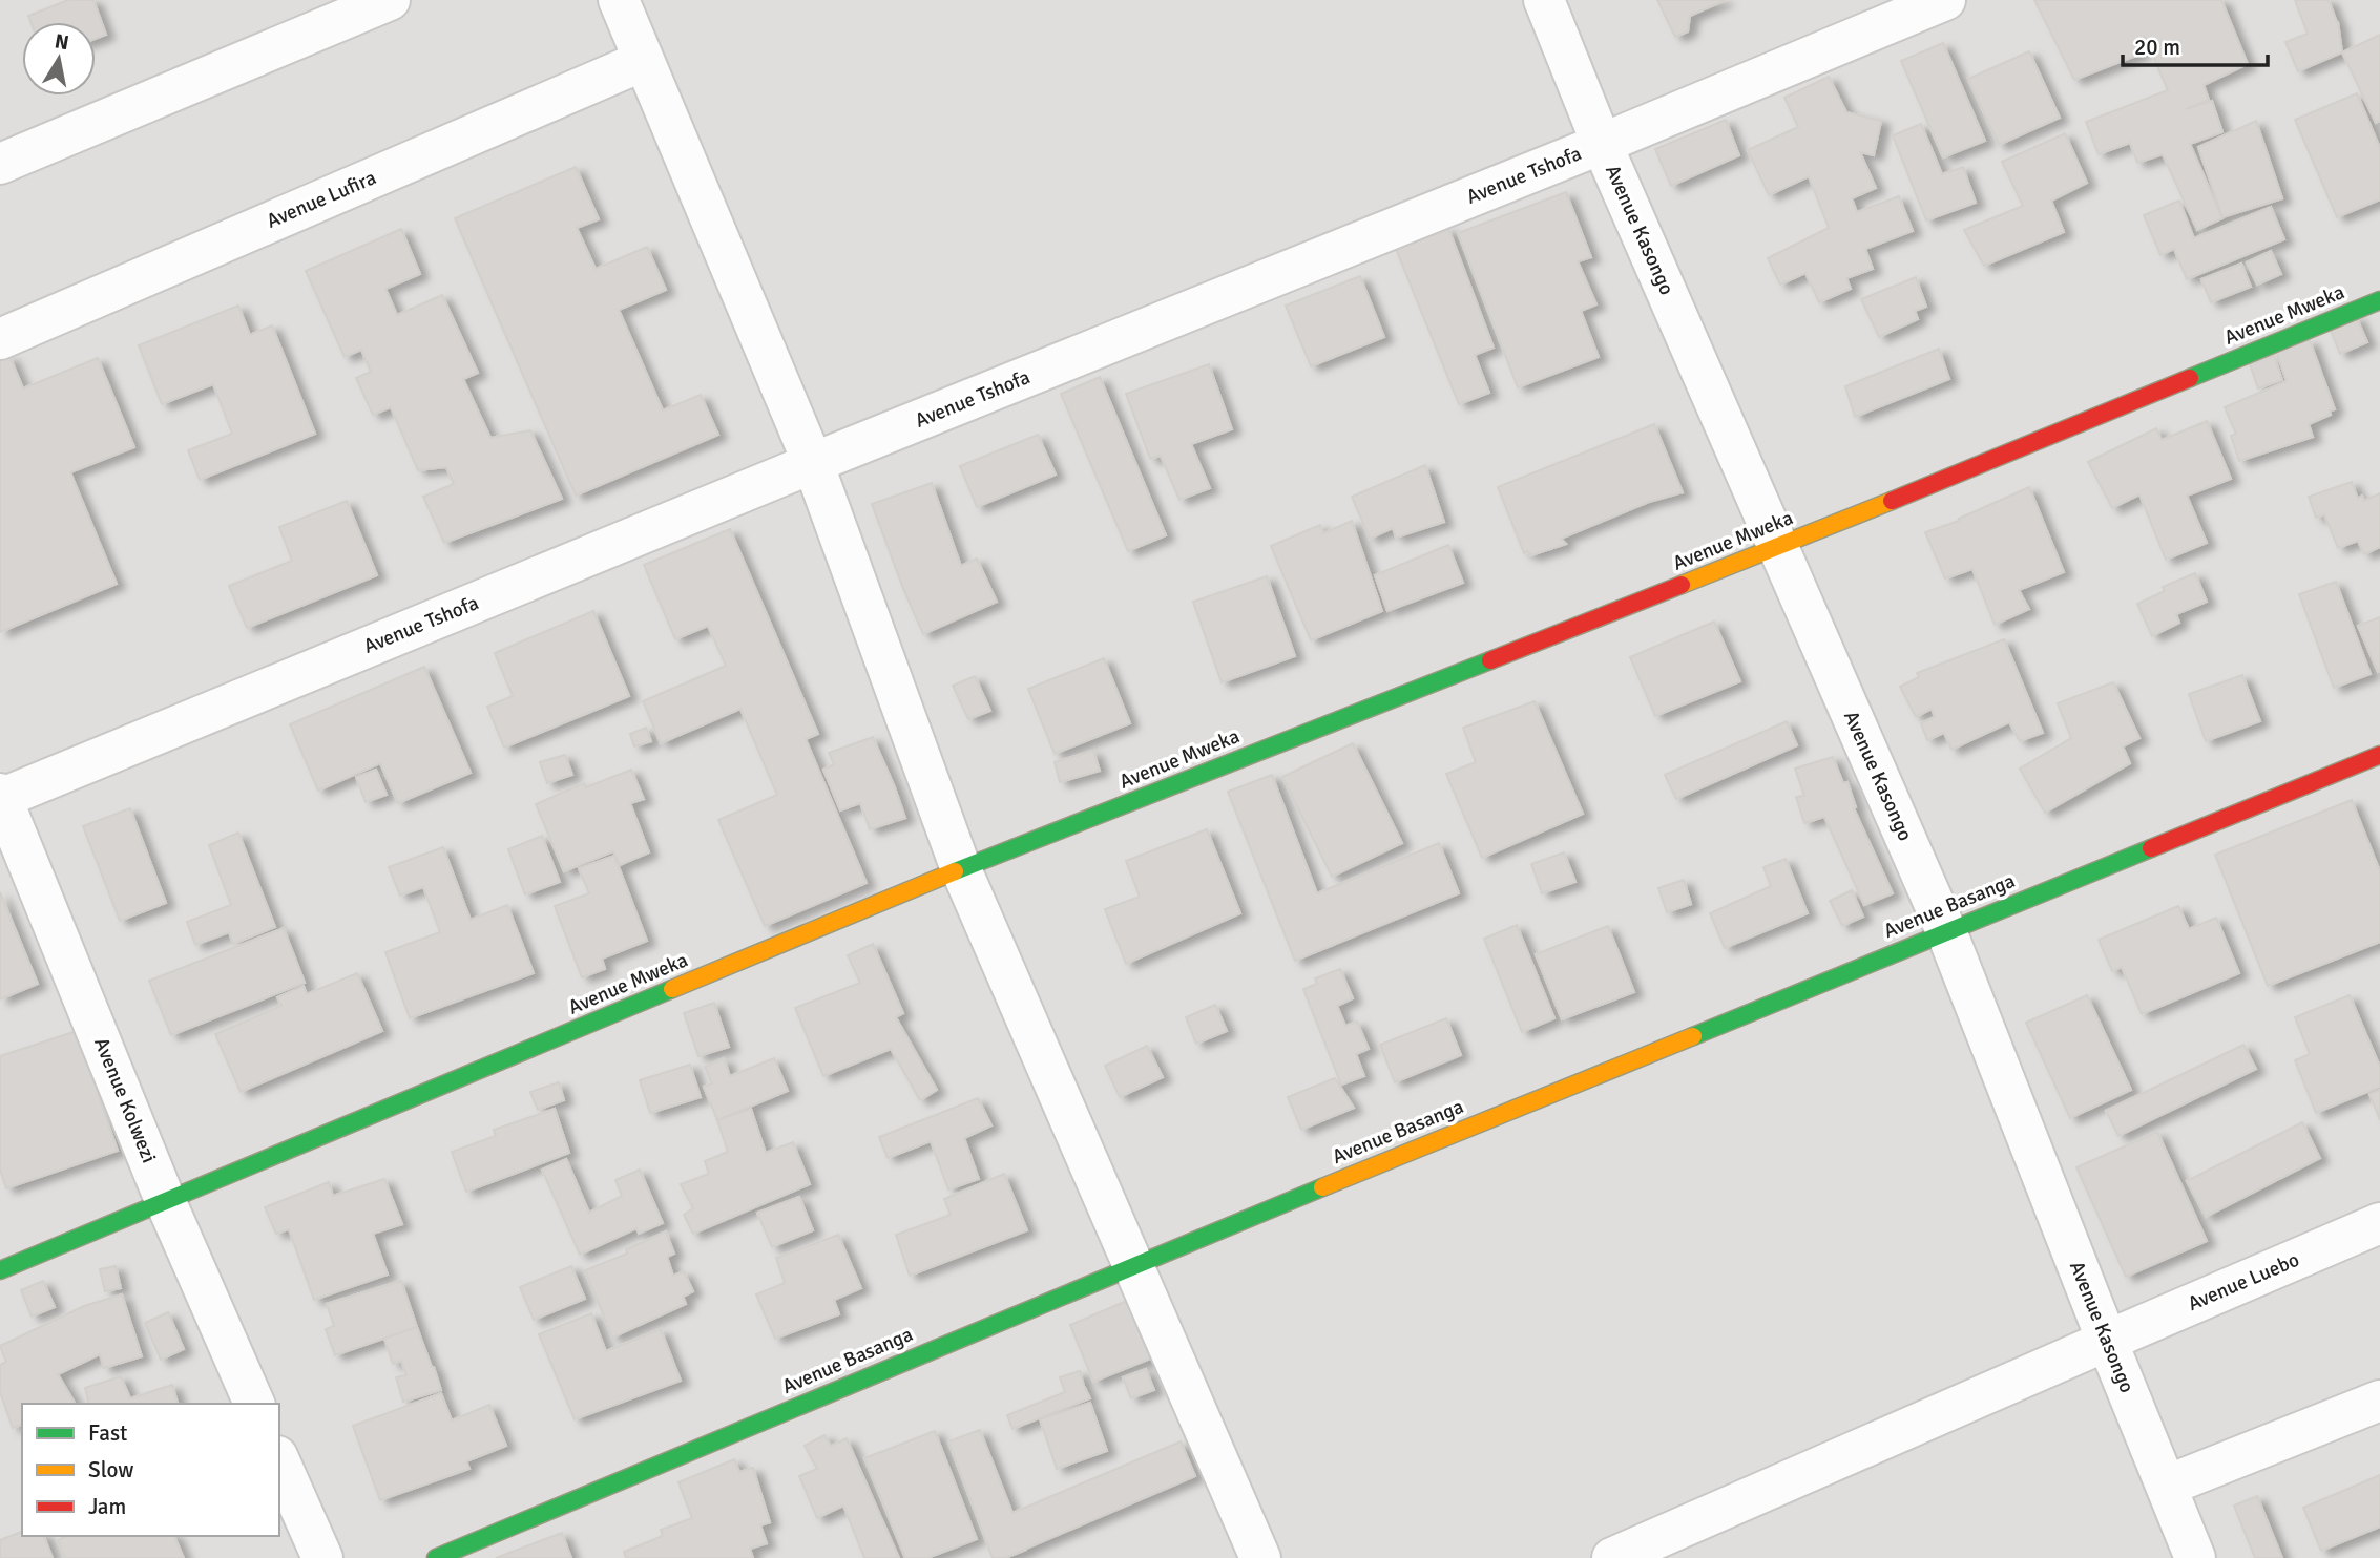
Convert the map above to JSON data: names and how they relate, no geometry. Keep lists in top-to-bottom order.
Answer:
{
  "streets": {
    "street": [
      "Avenue Tshofa",
      "Avenue Lufira",
      "Avenue Kasongo",
      "Avenue Mweka",
      "Avenue Basanga",
      "Avenue Kolwezi",
      "Avenue Luebo"
    ]
  },
  "crossings": [
    ["Avenue Tshofa", "Avenue Kasongo"],
    ["Avenue Tshofa", "Avenue Kolwezi"],
    ["Avenue Kasongo", "Avenue Mweka"],
    ["Avenue Kasongo", "Avenue Basanga"],
    ["Avenue Kasongo", "Avenue Luebo"],
    ["Avenue Mweka", "Avenue Kolwezi"]
  ],
  "legend": ["Fast", "Slow", "Jam"],
  "scale_bar": "20 m",
  "north": "top"
}
